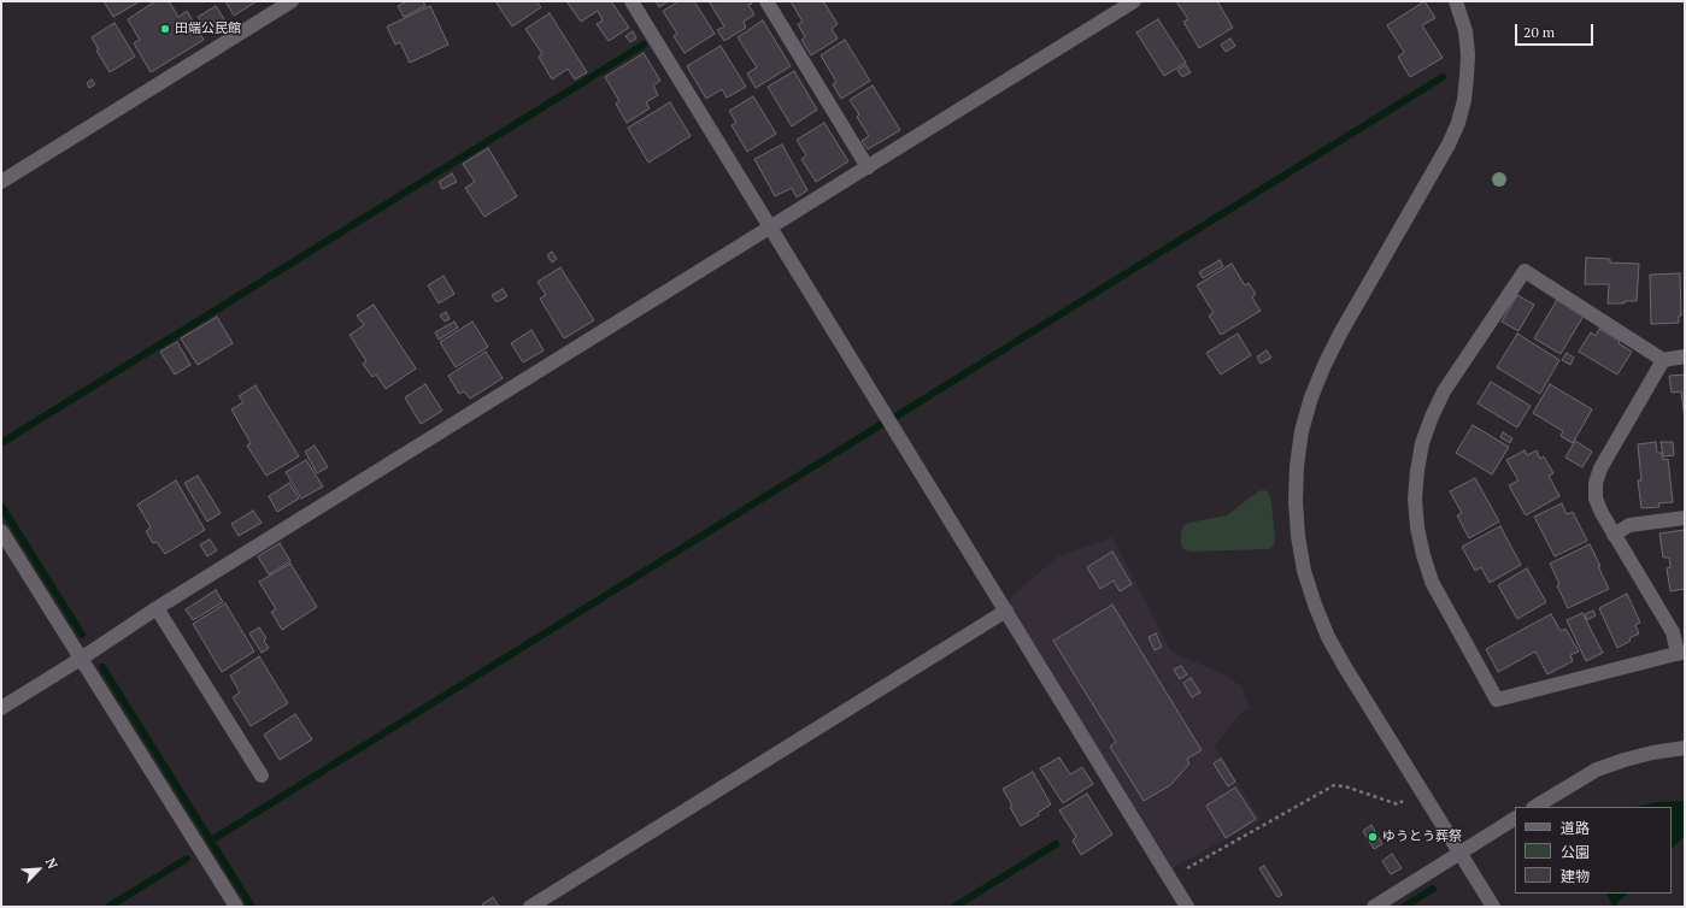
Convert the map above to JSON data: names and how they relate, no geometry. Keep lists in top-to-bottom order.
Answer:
{
  "places": ["田端公民館", "ゆうとう葬祭"],
  "legend": ["道路", "公園", "建物"],
  "scale_bar": "20 m",
  "north": "top right"
}
